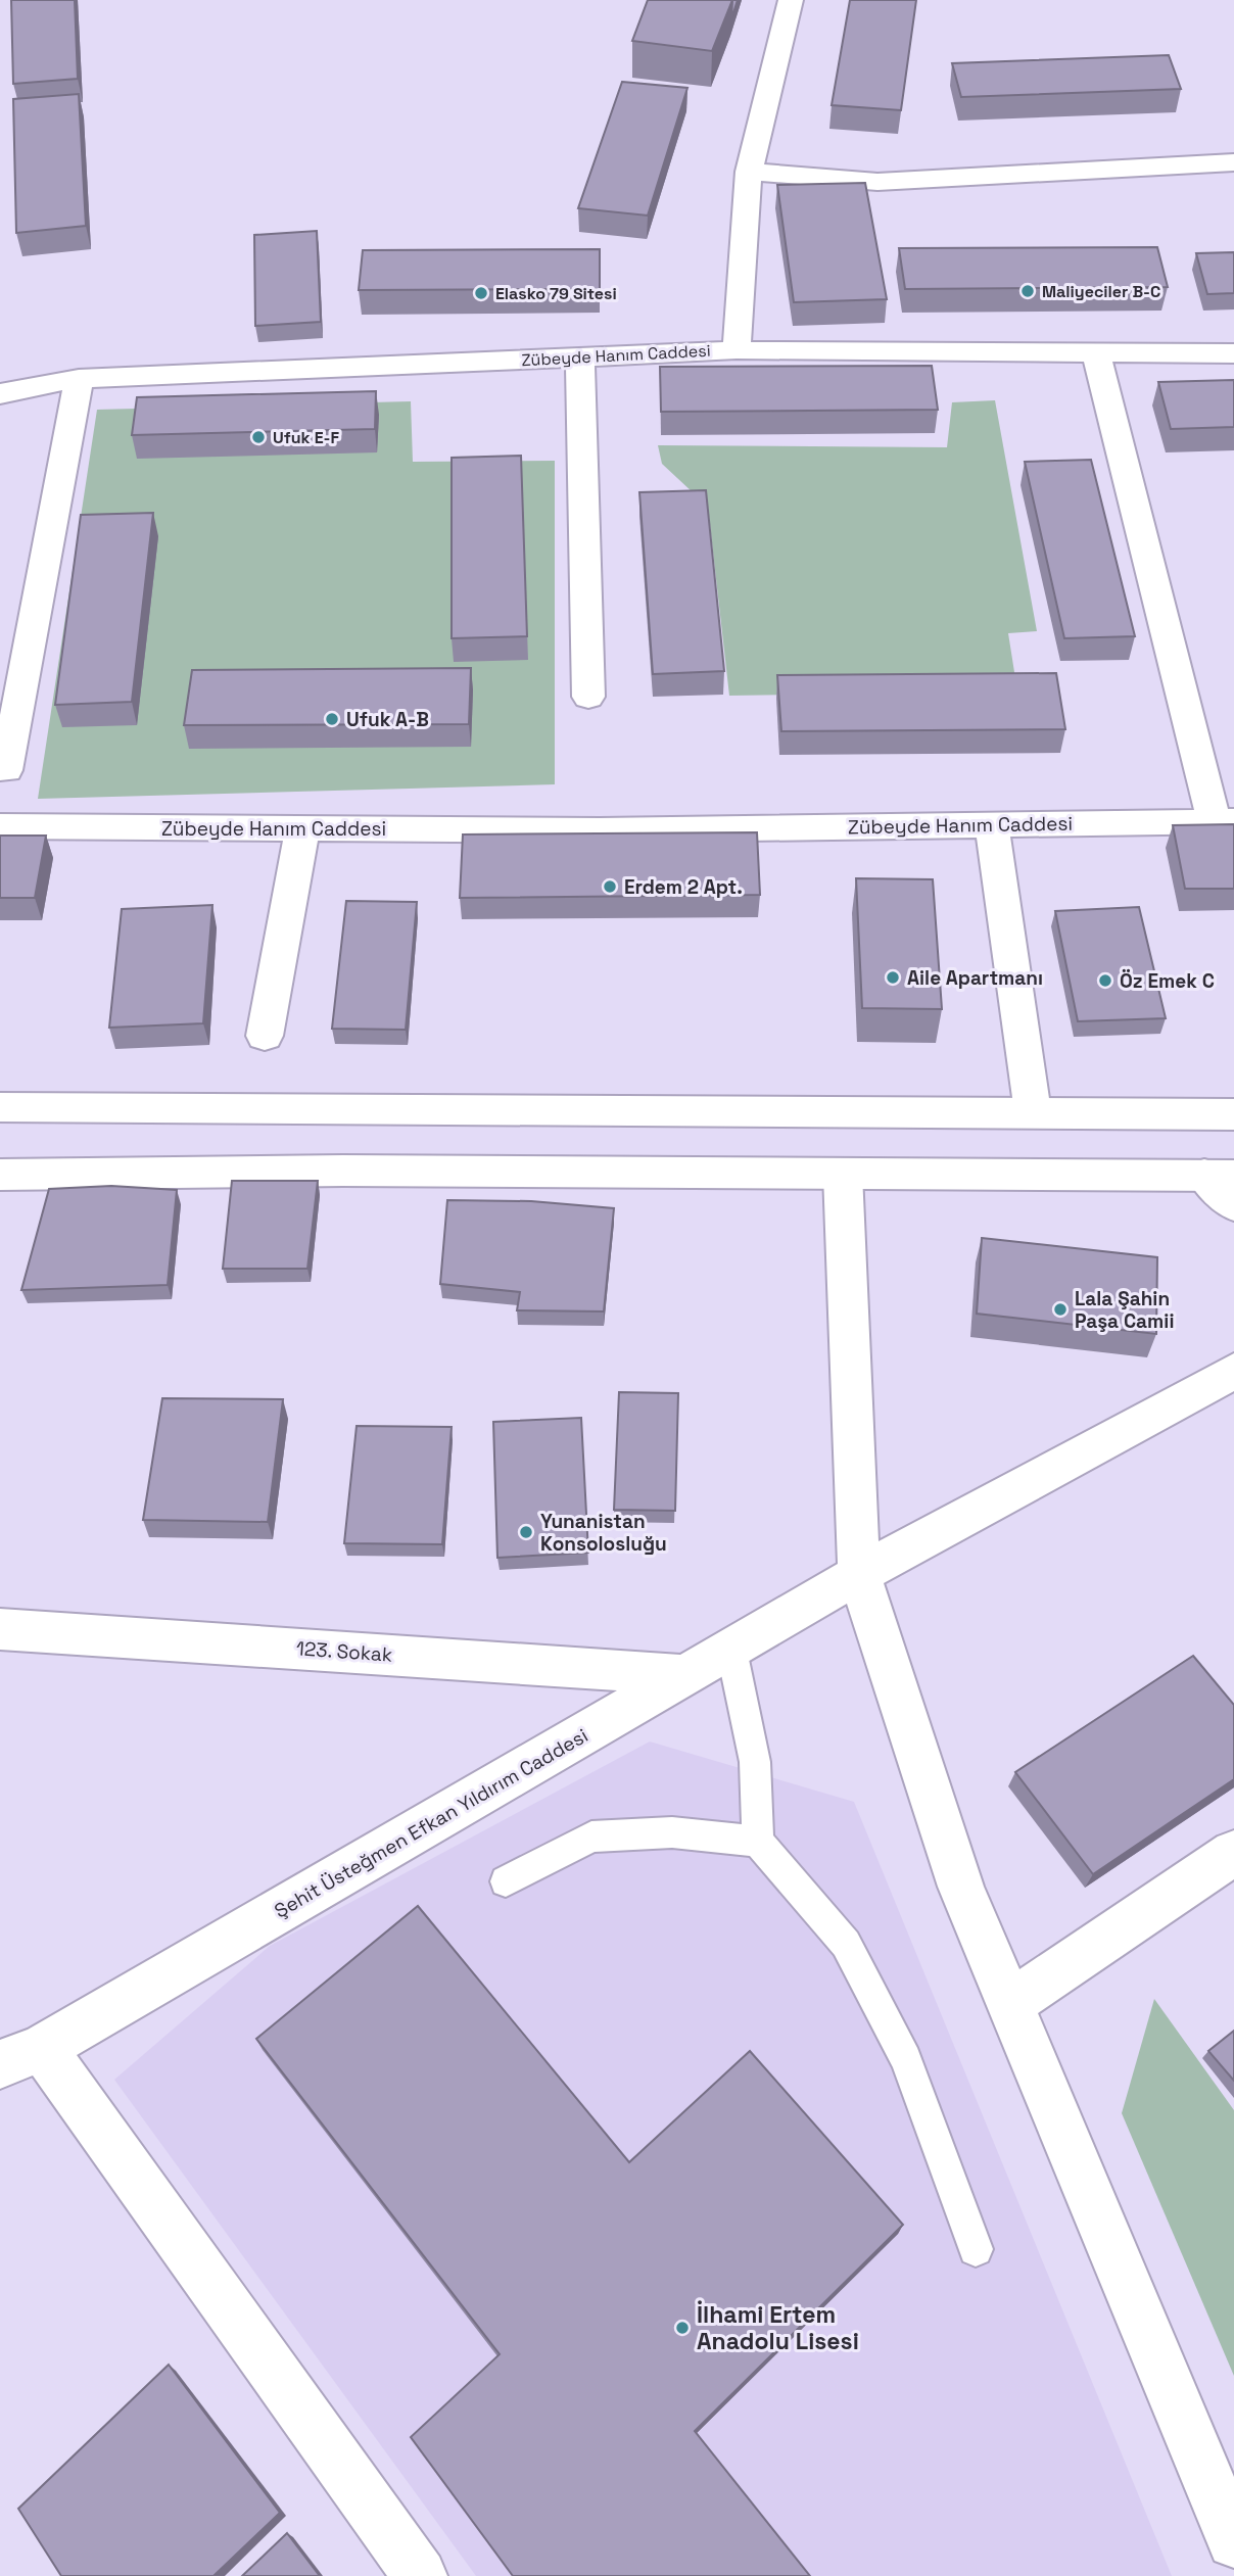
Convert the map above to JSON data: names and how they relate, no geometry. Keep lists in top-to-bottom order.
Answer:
{
  "streets": {
    "street": ["Zübeyde Hanım Caddesi", "123. Sokak", "Şehit Üsteğmen Efkan Yıldırım Caddesi"]
  },
  "crossings": [
    ["123. Sokak", "Şehit Üsteğmen Efkan Yıldırım Caddesi"]
  ],
  "places": [
    "Maliyeciler B-C",
    "Elasko 79 Sitesi",
    "Ufuk E-F",
    "Ufuk A-B",
    "Erdem 2 Apt.",
    "Aile Apartmanı",
    "Öz Emek C",
    "Lala Şahin Paşa Camii",
    "Yunanistan Konsolosluğu",
    "İlhami Ertem Anadolu Lisesi"
  ]
}
